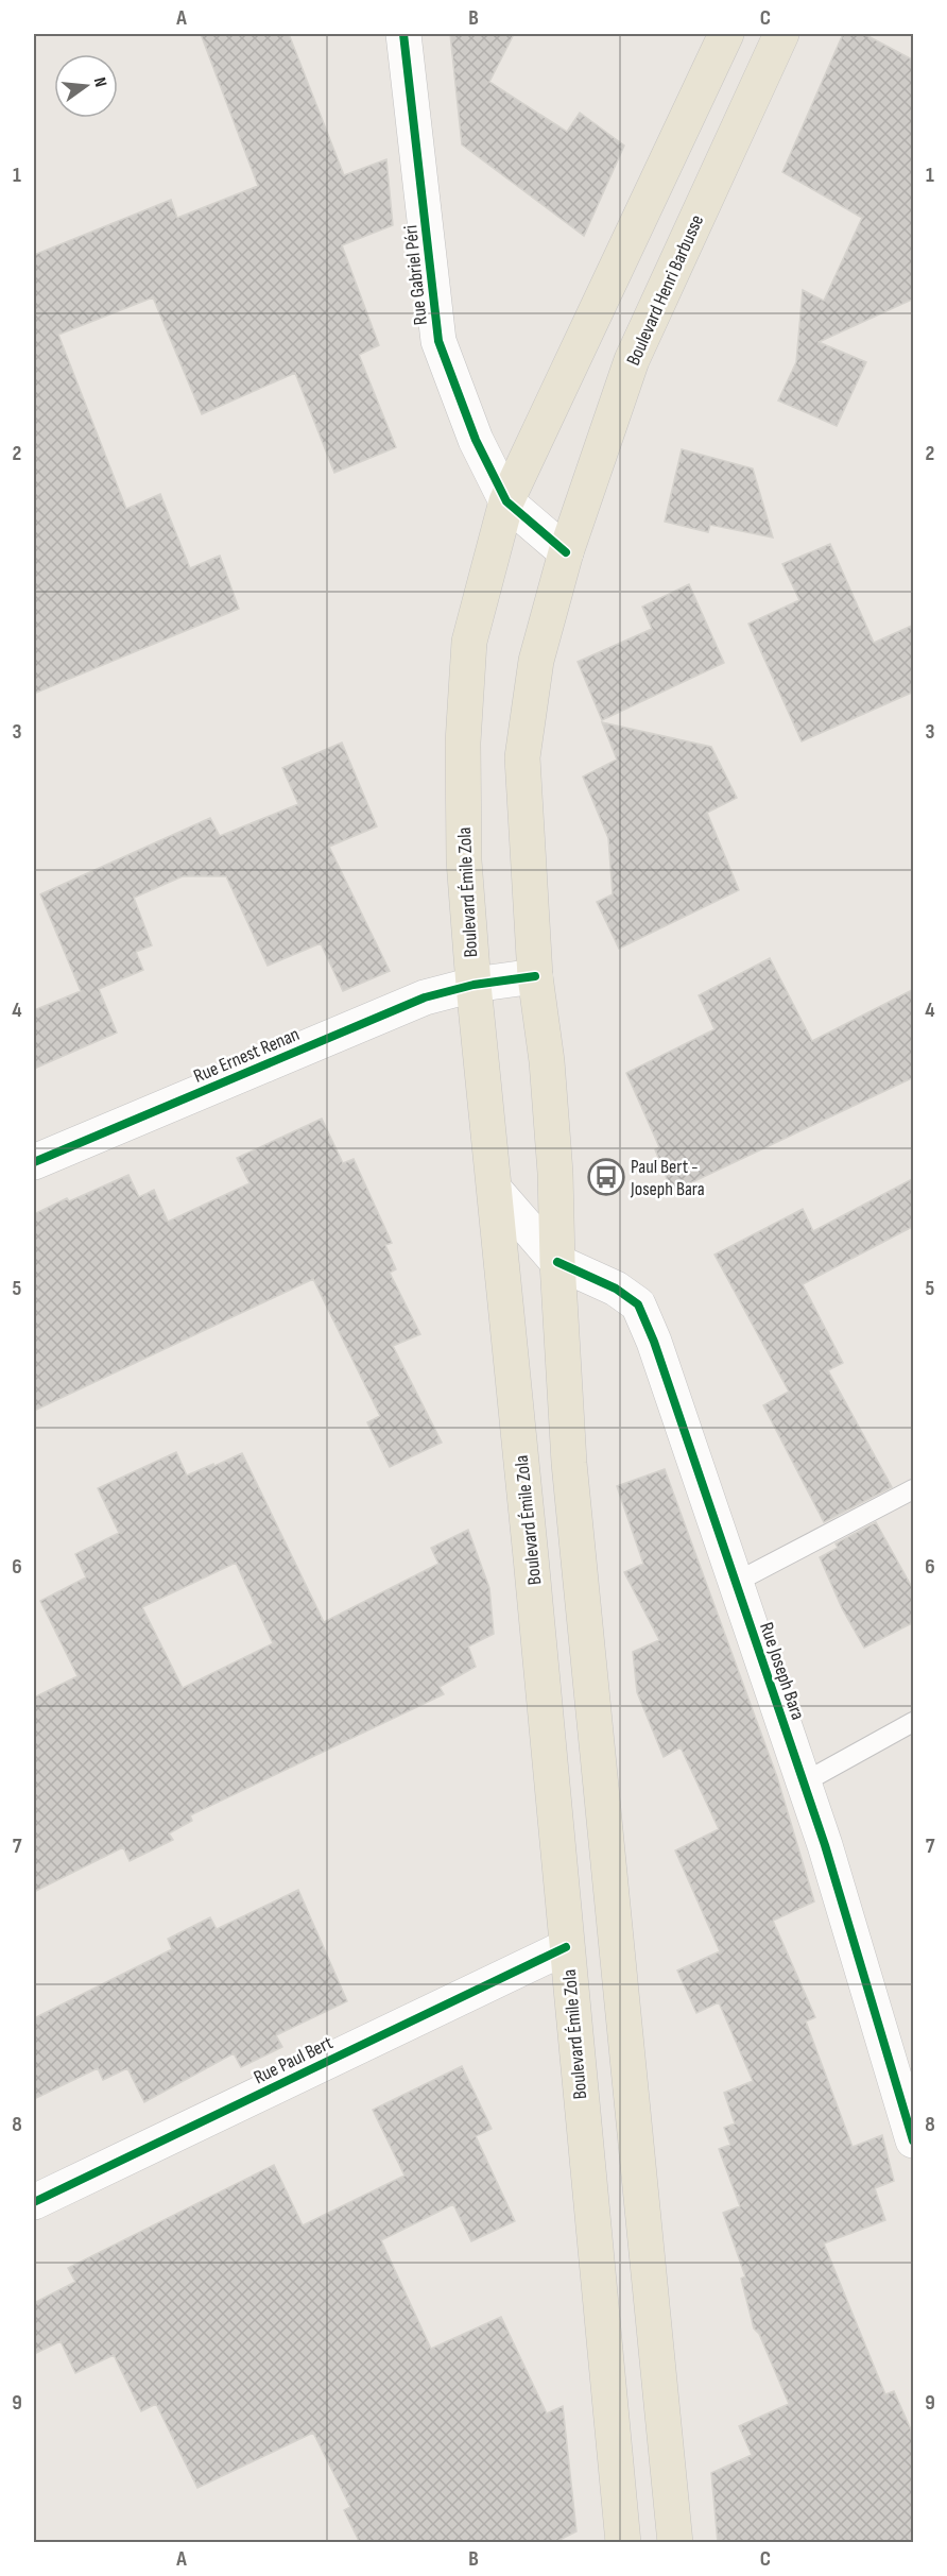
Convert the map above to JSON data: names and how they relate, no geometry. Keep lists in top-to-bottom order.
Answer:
{
  "streets": {
    "main road": ["Boulevard Henri Barbusse", "Boulevard Émile Zola"],
    "street": [
      "Rue Gabriel Péri",
      "Rue Ernest Renan",
      "Rue Joseph Bara",
      "Rue Paul Bert"
    ]
  },
  "crossings": [
    ["Rue Gabriel Péri", "Boulevard Émile Zola"],
    ["Boulevard Émile Zola", "Rue Ernest Renan"],
    ["Boulevard Émile Zola", "Rue Paul Bert"]
  ],
  "places": {
    "bus stop": ["Paul Bert - Joseph Bara"]
  },
  "north": "right",
  "grid": {
    "columns": ["A", "B", "C"],
    "rows": [
      "1",
      "2",
      "3",
      "4",
      "5",
      "6",
      "7",
      "8",
      "9"
    ]
  }
}
